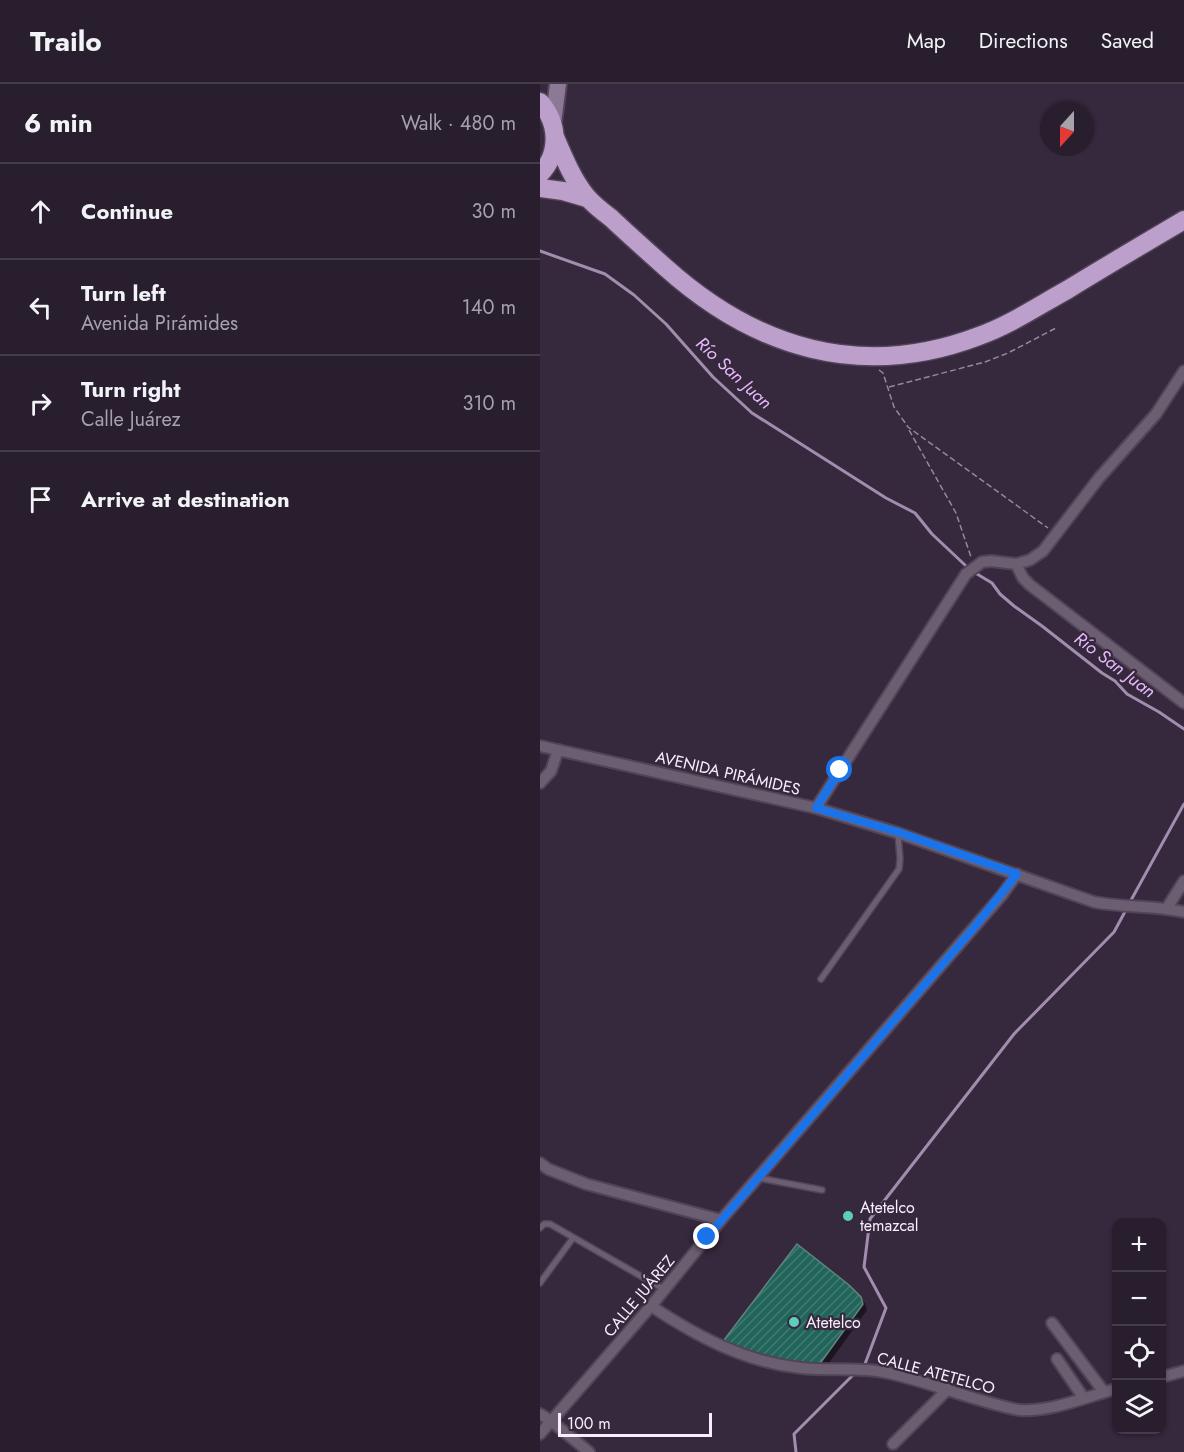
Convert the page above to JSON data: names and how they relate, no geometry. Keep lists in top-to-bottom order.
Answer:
{
  "streets": {
    "street": ["AVENIDA PIRÁMIDES", "CALLE JUÁREZ", "CALLE ATETELCO"]
  },
  "crossings": [
    ["AVENIDA PIRÁMIDES", "CALLE JUÁREZ"],
    ["CALLE JUÁREZ", "CALLE ATETELCO"]
  ],
  "water": ["Río San Juan"],
  "places": ["Atetelco temazcal", "Atetelco"],
  "scale_bar": "100 m",
  "north": "bottom",
  "page": {
    "header": "Trailo",
    "nav": ["Map", "Directions", "Saved"],
    "heading": ["6 min", "Walk · 480 m"],
    "list": [
      ["Continue", "30 m"],
      ["Turn left", "Avenida Pirámides", "140 m"],
      ["Turn right", "Calle Juárez", "310 m"],
      "Arrive at destination"
    ],
    "map_buttons": ["+", "−"],
    "scale": "100 m"
  }
}
